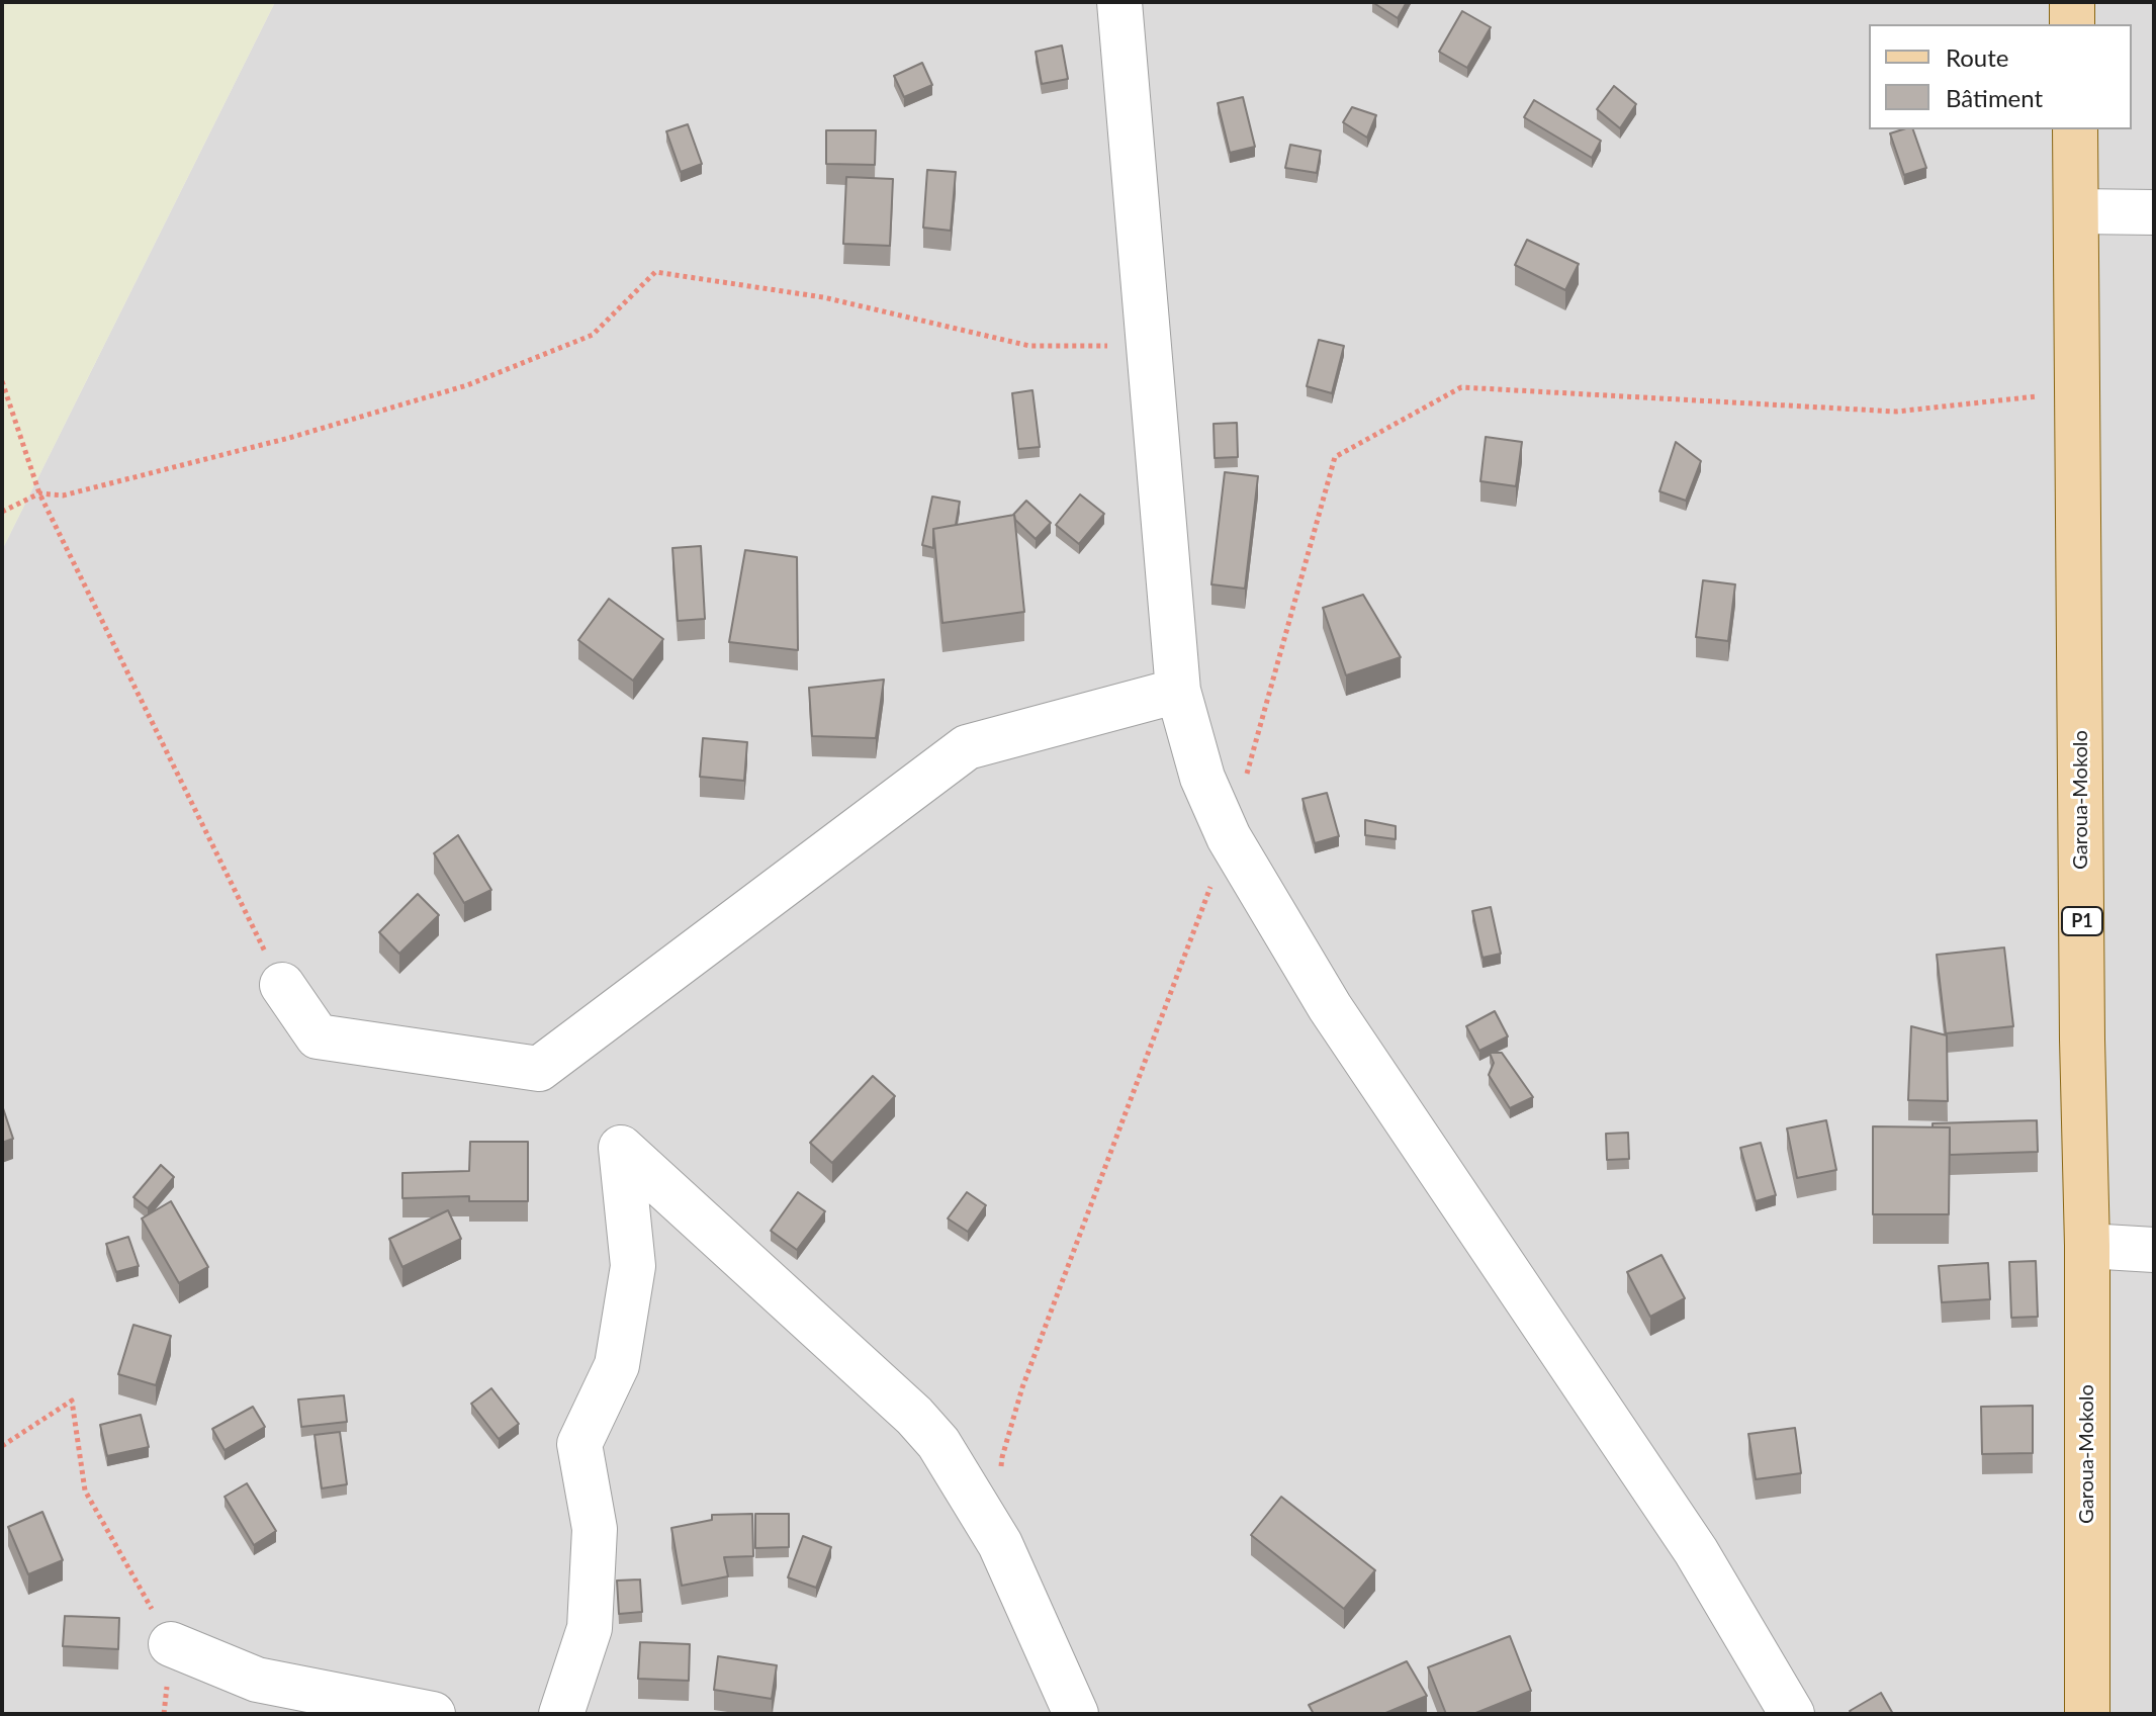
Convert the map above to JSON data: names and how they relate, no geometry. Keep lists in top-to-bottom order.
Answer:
{
  "streets": {
    "main road": ["Garoua-Mokolo", "P1"]
  },
  "legend": ["Route", "Bâtiment"]
}
